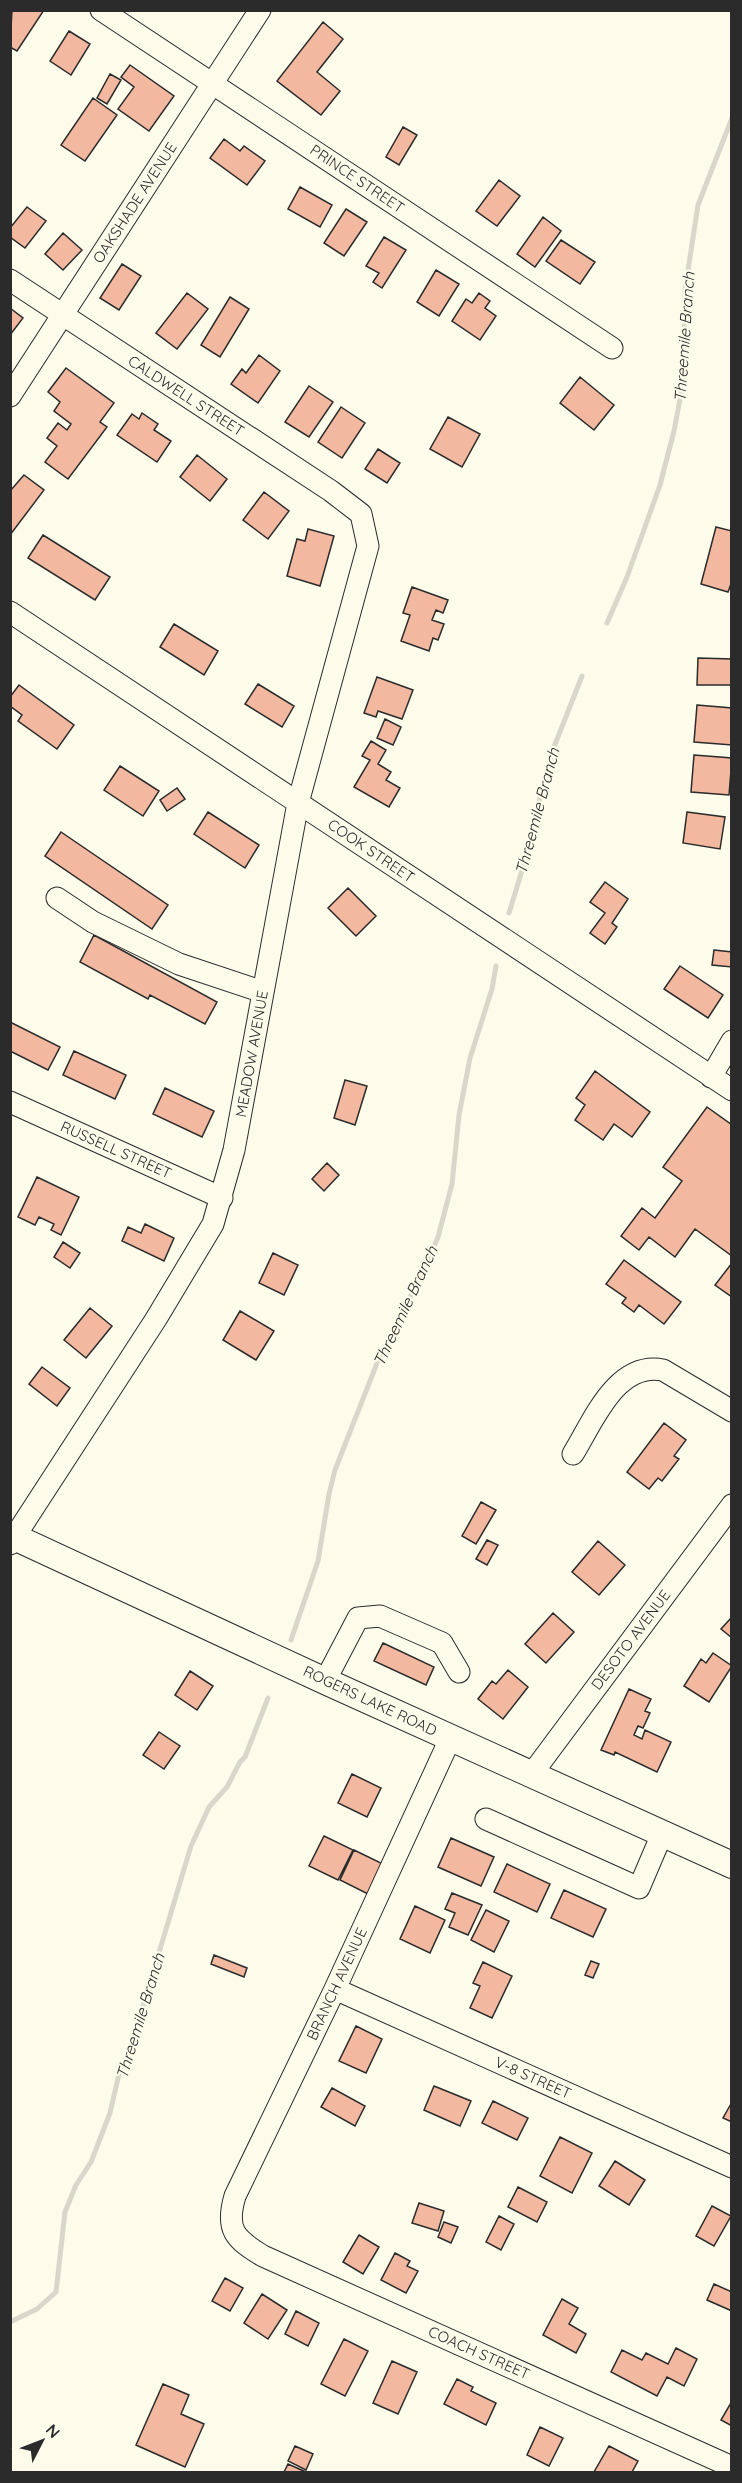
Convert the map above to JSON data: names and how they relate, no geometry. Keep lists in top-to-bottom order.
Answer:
{
  "streets": {
    "main road": ["ROGERS LAKE ROAD"],
    "street": [
      "PRINCE STREET",
      "OAKSHADE AVENUE",
      "CALDWELL STREET",
      "COOK STREET",
      "MEADOW AVENUE",
      "RUSSELL STREET",
      "DESOTO AVENUE",
      "BRANCH AVENUE",
      "V-8 STREET",
      "COACH STREET"
    ]
  },
  "crossings": [
    ["PRINCE STREET", "OAKSHADE AVENUE"],
    ["OAKSHADE AVENUE", "CALDWELL STREET"],
    ["CALDWELL STREET", "MEADOW AVENUE"],
    ["COOK STREET", "MEADOW AVENUE"],
    ["MEADOW AVENUE", "RUSSELL STREET"],
    ["MEADOW AVENUE", "ROGERS LAKE ROAD"],
    ["DESOTO AVENUE", "ROGERS LAKE ROAD"],
    ["ROGERS LAKE ROAD", "BRANCH AVENUE"],
    ["BRANCH AVENUE", "V-8 STREET"],
    ["BRANCH AVENUE", "COACH STREET"]
  ],
  "water": ["Threemile Branch"],
  "north": "top right"
}
